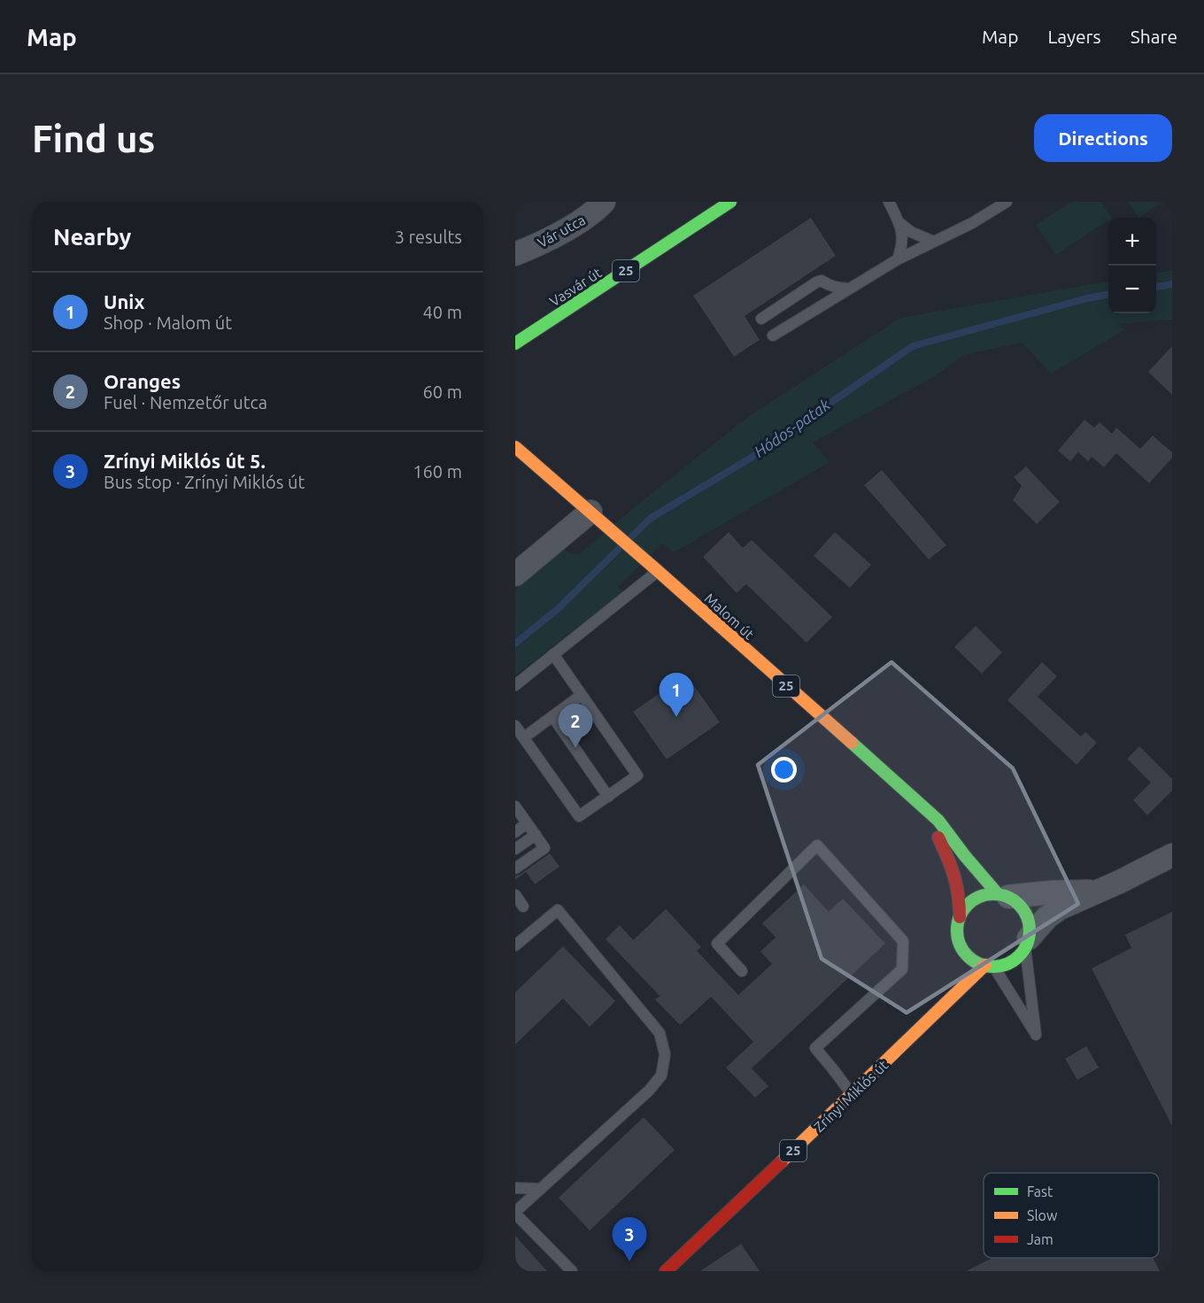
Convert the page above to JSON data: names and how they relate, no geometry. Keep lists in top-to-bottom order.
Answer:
{
  "streets": {
    "main road": [
      "25",
      "Vasvár út",
      "Malom út",
      "Zrínyi Miklós út"
    ],
    "street": ["Vár utca"]
  },
  "crossings": [
    ["25", "Malom út"],
    ["25", "Zrínyi Miklós út"],
    ["Malom út", "Zrínyi Miklós út"]
  ],
  "water": ["Hódos-patak"],
  "legend": ["Fast", "Slow", "Jam"],
  "page": {
    "header": "Map",
    "nav": ["Map", "Layers", "Share"],
    "buttons": "Directions",
    "title": "Find us",
    "heading": ["Nearby", "3 results"],
    "map_buttons": ["+", "−"],
    "list": [
      {
        "mark": "1",
        "name": "Unix",
        "note": "Shop · Malom út",
        "value": "40 m"
      },
      {
        "mark": "2",
        "name": "Oranges",
        "note": "Fuel · Nemzetőr utca",
        "value": "60 m"
      },
      {
        "mark": "3",
        "name": "Zrínyi Miklós út 5.",
        "note": "Bus stop · Zrínyi Miklós út",
        "value": "160 m"
      }
    ],
    "pins": ["1", "2", "3"]
  }
}
